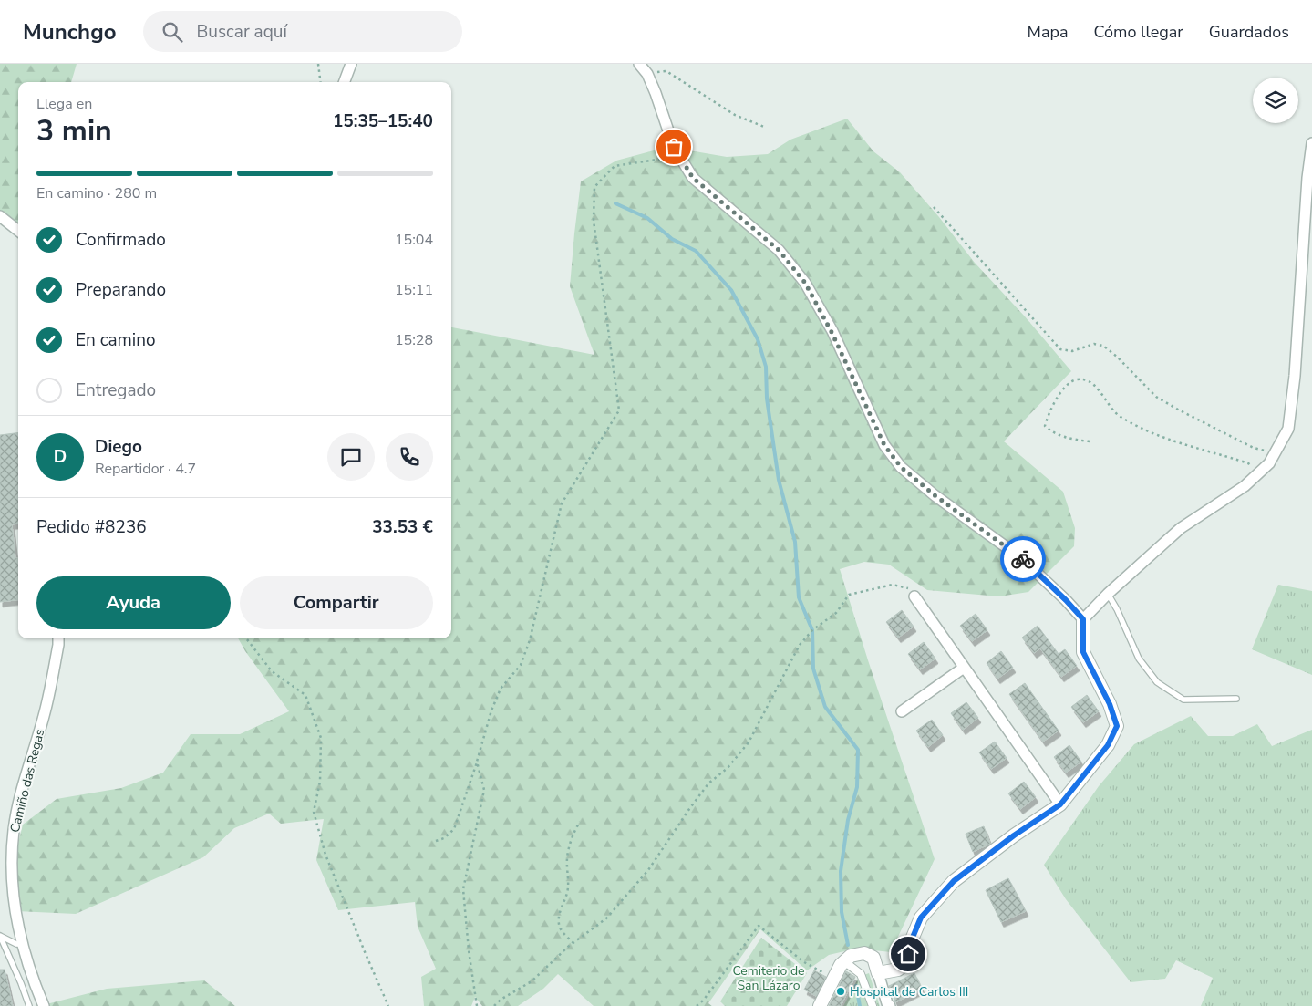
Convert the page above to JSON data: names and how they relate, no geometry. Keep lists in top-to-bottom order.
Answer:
{
  "streets": {
    "street": ["Camiño das Regas"]
  },
  "parks": ["Cemiterio de San Lázaro"],
  "places": ["Hospital de Carlos III"],
  "page": {
    "header": "Munchgo",
    "search": "Buscar aquí",
    "nav": ["Mapa", "Cómo llegar", "Guardados"],
    "heading": ["3 min", "Llega en", "15:35–15:40"],
    "panel": [
      "Diego",
      "Repartidor · 4.7",
      "Pedido #8236",
      "33.53 €"
    ],
    "bar": "En camino · 280 m",
    "list": [
      ["Confirmado", "15:04"],
      ["Preparando", "15:11"],
      ["En camino", "15:28"],
      "Entregado"
    ],
    "round": "D",
    "buttons": ["Ayuda", "Compartir"]
  }
}
